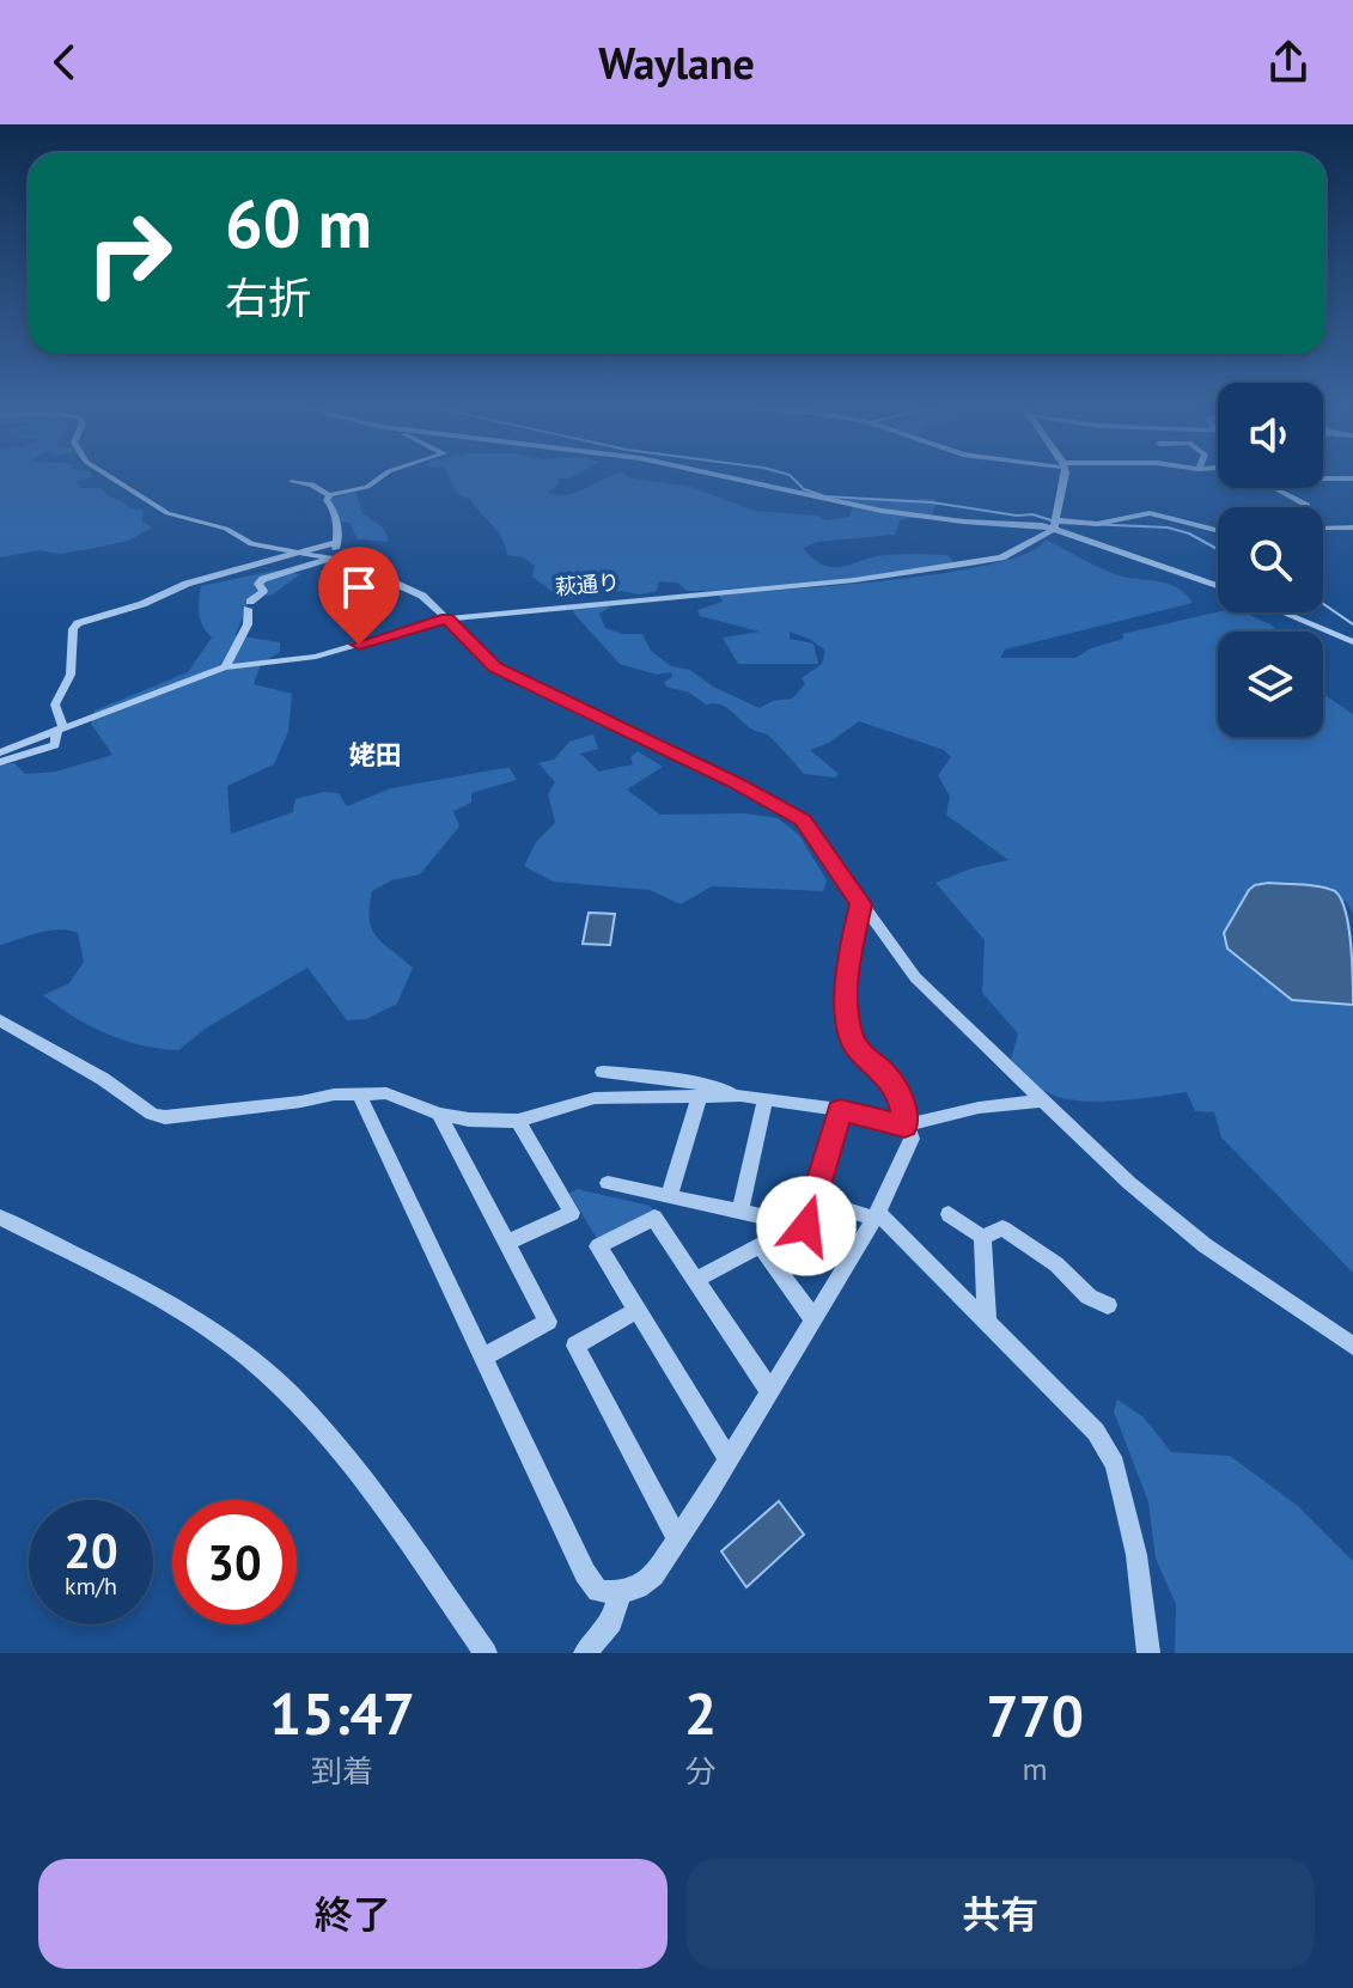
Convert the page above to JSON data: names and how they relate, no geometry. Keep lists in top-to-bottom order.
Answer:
{
  "streets": {
    "street": ["萩通り"]
  },
  "districts": ["姥田"],
  "page": {
    "header": "Waylane",
    "turn": ["60 m", "右折"],
    "speed": "20 km/h",
    "limit": "30",
    "eta": [
      "15:47",
      "到着",
      "2",
      "分",
      "770",
      "m"
    ],
    "buttons": ["終了", "共有"]
  }
}
